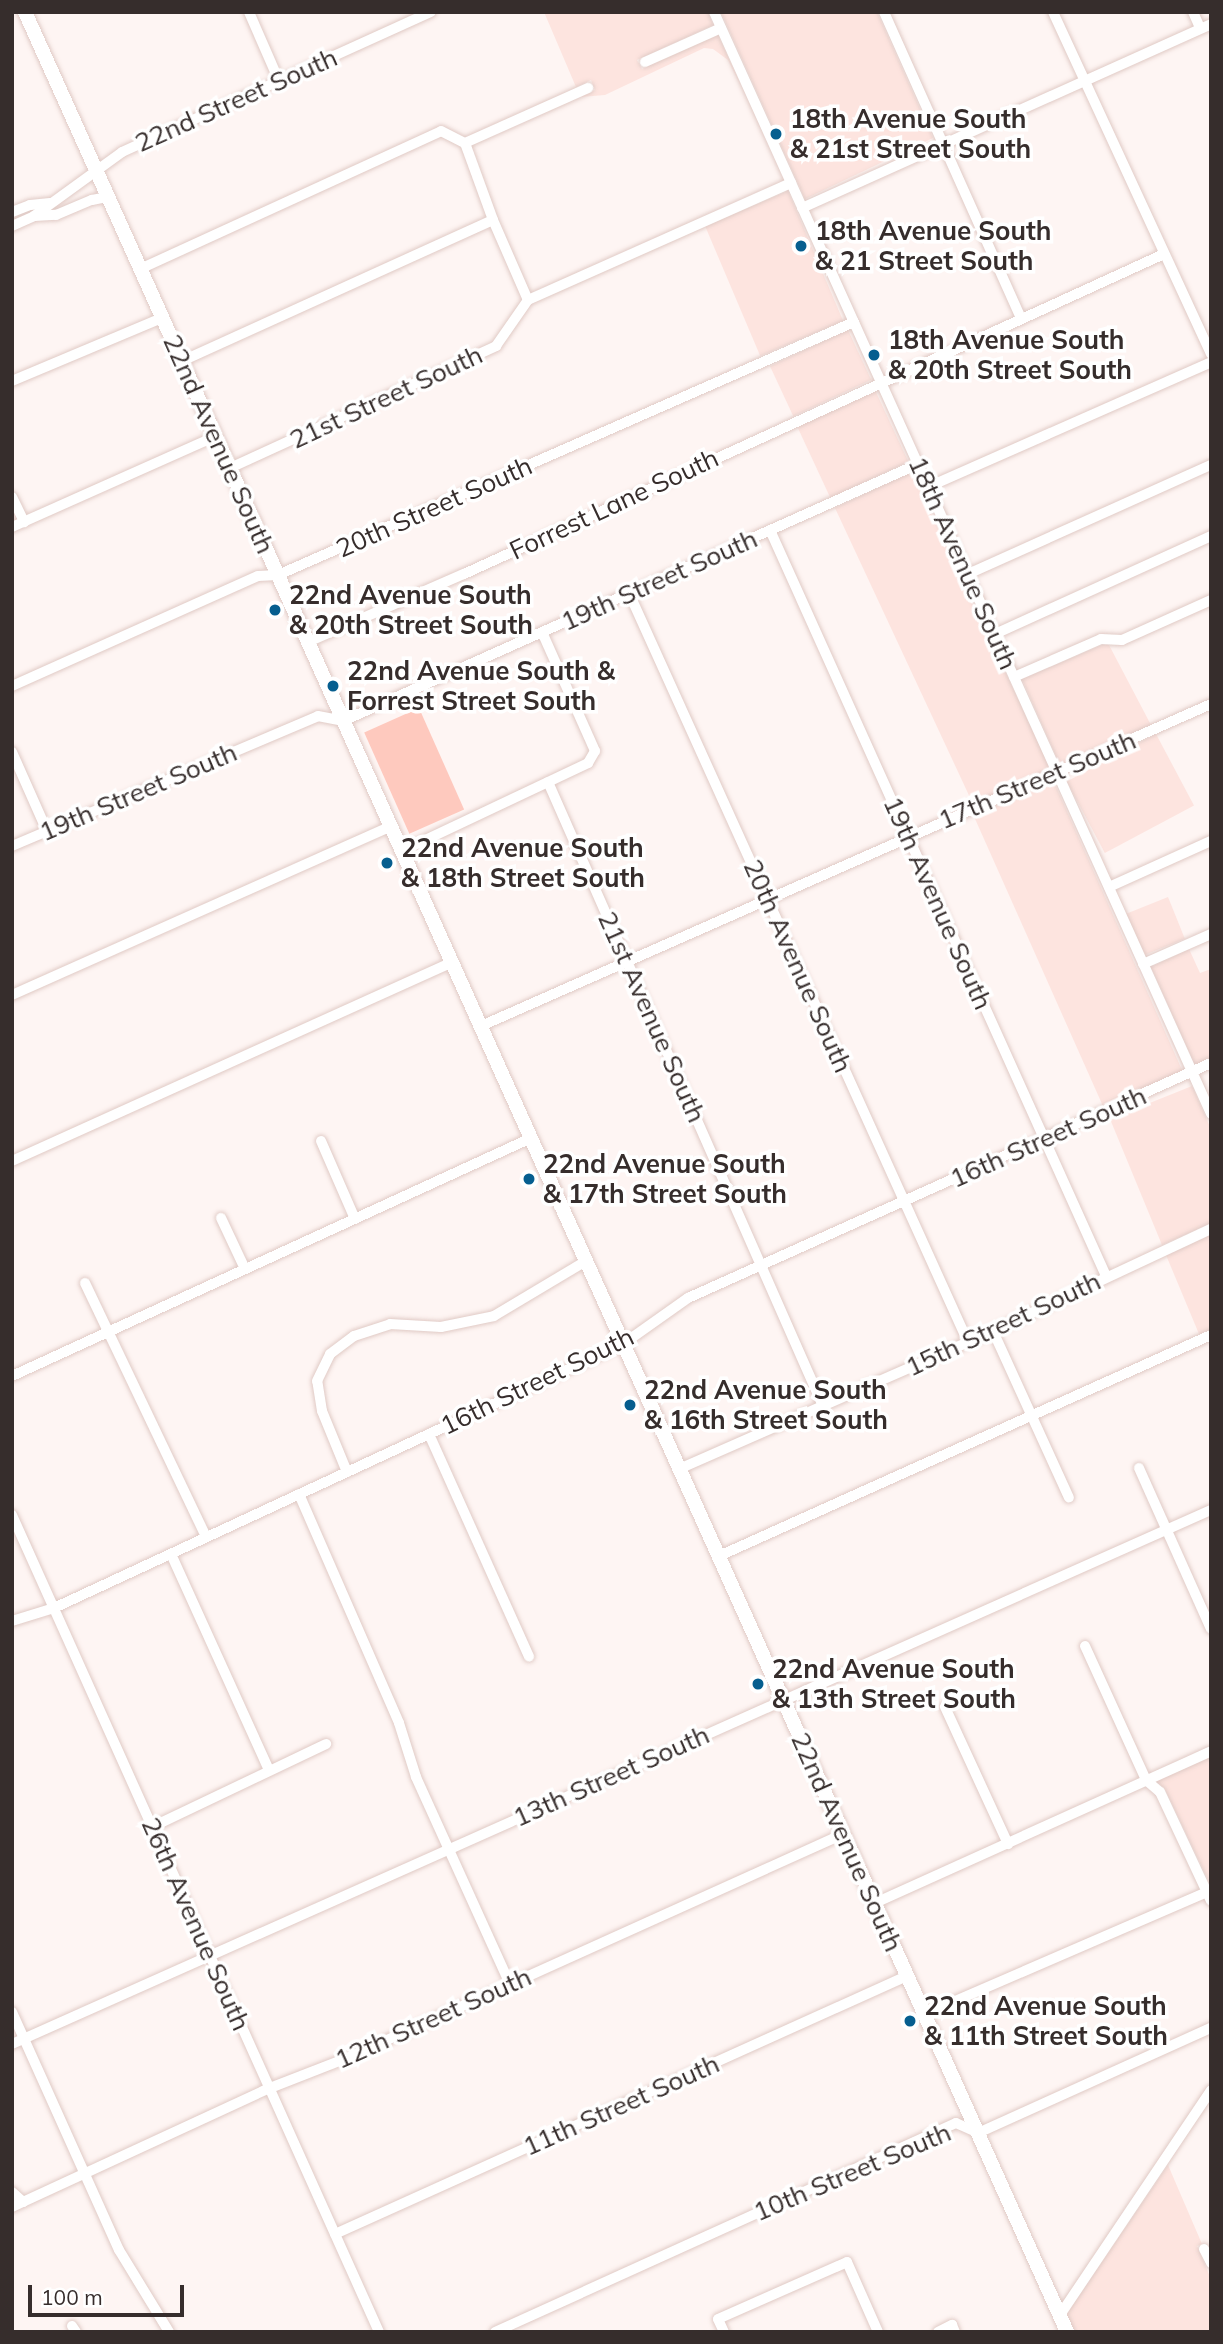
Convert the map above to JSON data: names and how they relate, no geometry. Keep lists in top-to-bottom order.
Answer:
{
  "streets": {
    "main road": ["22nd Avenue South"],
    "street": [
      "22nd Street South",
      "21st Street South",
      "Forrest Lane South",
      "20th Street South",
      "18th Avenue South",
      "19th Street South",
      "17th Street South",
      "19th Avenue South",
      "20th Avenue South",
      "21st Avenue South",
      "16th Street South",
      "15th Street South",
      "13th Street South",
      "26th Avenue South",
      "12th Street South",
      "11th Street South",
      "10th Street South"
    ]
  },
  "crossings": [
    ["22nd Street South", "22nd Avenue South"],
    ["21st Street South", "22nd Avenue South"],
    ["22nd Avenue South", "Forrest Lane South"],
    ["22nd Avenue South", "20th Street South"],
    ["22nd Avenue South", "19th Street South"],
    ["22nd Avenue South", "17th Street South"],
    ["22nd Avenue South", "16th Street South"],
    ["22nd Avenue South", "15th Street South"],
    ["22nd Avenue South", "13th Street South"],
    ["22nd Avenue South", "12th Street South"],
    ["22nd Avenue South", "11th Street South"],
    ["22nd Avenue South", "10th Street South"],
    ["Forrest Lane South", "18th Avenue South"],
    ["20th Street South", "18th Avenue South"],
    ["18th Avenue South", "19th Street South"],
    ["18th Avenue South", "17th Street South"],
    ["18th Avenue South", "16th Street South"],
    ["19th Street South", "19th Avenue South"],
    ["19th Street South", "20th Avenue South"],
    ["17th Street South", "19th Avenue South"],
    ["17th Street South", "20th Avenue South"],
    ["17th Street South", "21st Avenue South"],
    ["19th Avenue South", "16th Street South"],
    ["19th Avenue South", "15th Street South"],
    ["20th Avenue South", "16th Street South"],
    ["20th Avenue South", "15th Street South"],
    ["21st Avenue South", "16th Street South"],
    ["21st Avenue South", "15th Street South"],
    ["16th Street South", "26th Avenue South"],
    ["13th Street South", "26th Avenue South"],
    ["26th Avenue South", "12th Street South"],
    ["26th Avenue South", "11th Street South"]
  ],
  "places": [
    "18th Avenue South & 21st Street South",
    "18th Avenue South & 21 Street South",
    "18th Avenue South & 20th Street South",
    "22nd Avenue South & 20th Street South",
    "22nd Avenue South & Forrest Street South",
    "22nd Avenue South & 18th Street South",
    "22nd Avenue South & 17th Street South",
    "22nd Avenue South & 16th Street South",
    "22nd Avenue South & 13th Street South",
    "22nd Avenue South & 11th Street South"
  ],
  "scale_bar": "100 m"
}
